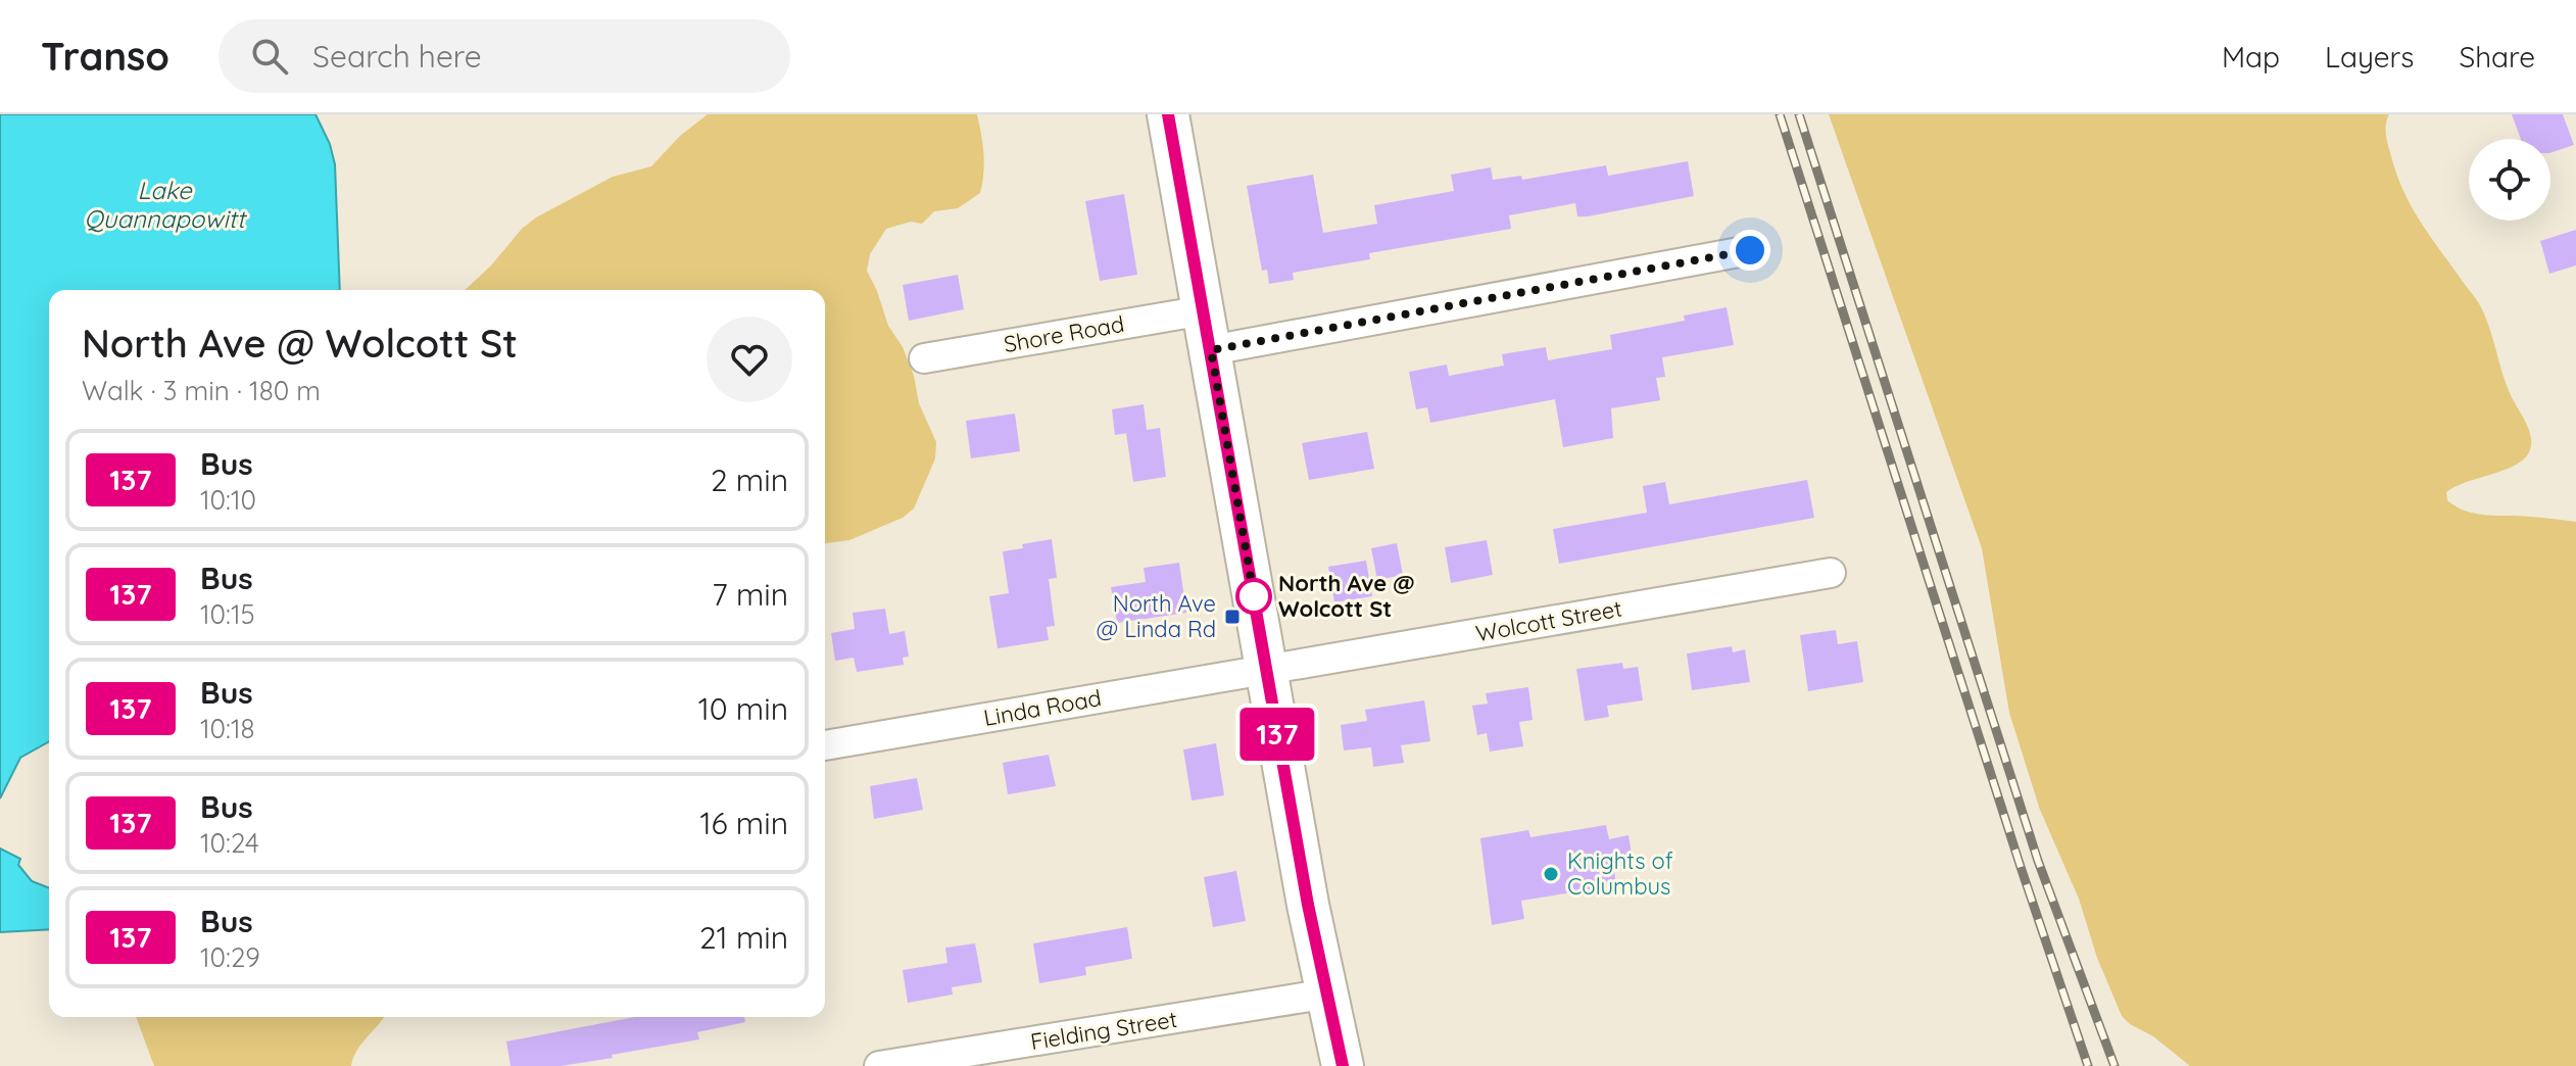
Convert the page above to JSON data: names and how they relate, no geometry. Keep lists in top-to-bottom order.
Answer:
{
  "streets": {
    "street": [
      "Shore Road",
      "Wolcott Street",
      "Linda Road",
      "Fielding Street"
    ]
  },
  "crossings": [
    ["Wolcott Street", "Linda Road"]
  ],
  "water": ["Lake Quannapowitt"],
  "places": {
    "other": ["North Ave @ Wolcott St", "Knights of Columbus"],
    "transit": ["North Ave @ Linda Rd"]
  },
  "lines": ["bus line 137"],
  "page": {
    "header": "Transo",
    "search": "Search here",
    "nav": ["Map", "Layers", "Share"],
    "on_map": "137",
    "heading": ["North Ave @ Wolcott St", "Walk · 3 min · 180 m"],
    "list": [
      {
        "mark": "137",
        "name": "Bus",
        "note": "10:10",
        "value": "2 min"
      },
      {
        "mark": "137",
        "name": "Bus",
        "note": "10:15",
        "value": "7 min"
      },
      {
        "mark": "137",
        "name": "Bus",
        "note": "10:18",
        "value": "10 min"
      },
      {
        "mark": "137",
        "name": "Bus",
        "note": "10:24",
        "value": "16 min"
      },
      {
        "mark": "137",
        "name": "Bus",
        "note": "10:29",
        "value": "21 min"
      }
    ]
  }
}
